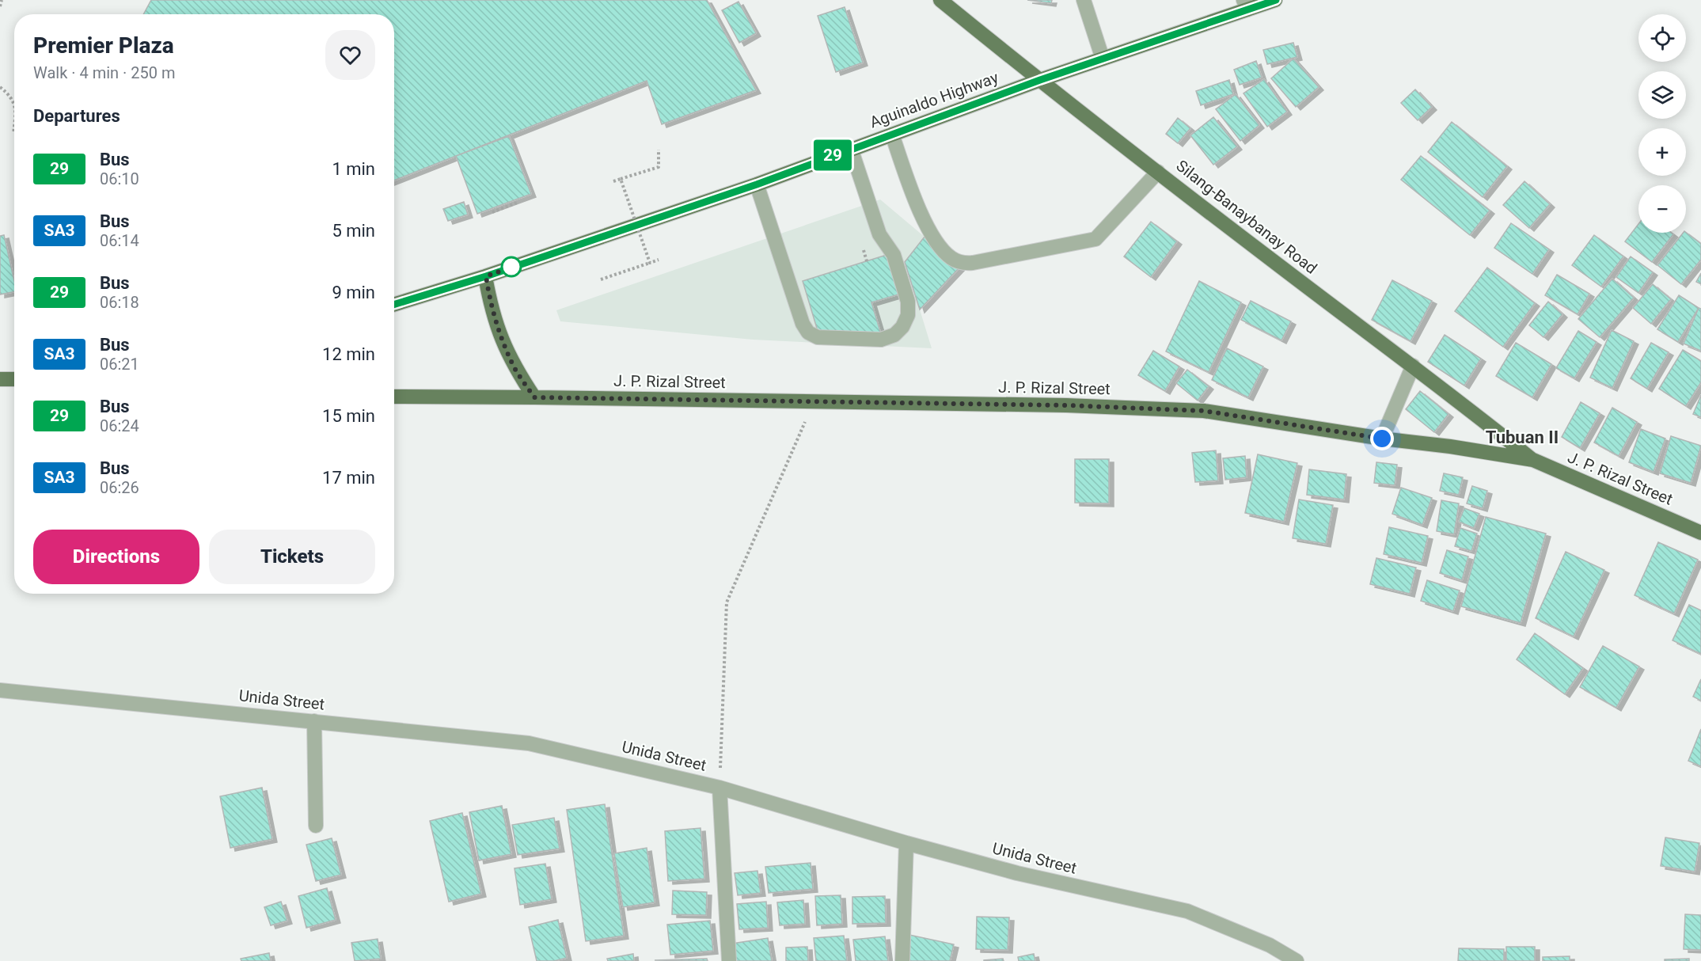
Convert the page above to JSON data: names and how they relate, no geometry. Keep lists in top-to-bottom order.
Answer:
{
  "streets": {
    "main road": ["Aguinaldo Highway", "Silang-Banaybanay Road", "J. P. Rizal Street"],
    "street": ["Unida Street"]
  },
  "crossings": [
    ["Aguinaldo Highway", "Silang-Banaybanay Road"],
    ["Silang-Banaybanay Road", "J. P. Rizal Street"]
  ],
  "districts": ["Tubuan II"],
  "lines": ["bus line 29"],
  "page": {
    "on_map": "29",
    "map_buttons": ["+", "−"],
    "heading": [
      ["Premier Plaza", "Walk · 4 min · 250 m"],
      "Departures"
    ],
    "list": [
      {
        "mark": "29",
        "name": "Bus",
        "note": "06:10",
        "value": "1 min"
      },
      {
        "mark": "SA3",
        "name": "Bus",
        "note": "06:14",
        "value": "5 min"
      },
      {
        "mark": "29",
        "name": "Bus",
        "note": "06:18",
        "value": "9 min"
      },
      {
        "mark": "SA3",
        "name": "Bus",
        "note": "06:21",
        "value": "12 min"
      },
      {
        "mark": "29",
        "name": "Bus",
        "note": "06:24",
        "value": "15 min"
      },
      {
        "mark": "SA3",
        "name": "Bus",
        "note": "06:26",
        "value": "17 min"
      }
    ],
    "buttons": ["Directions", "Tickets"]
  }
}
